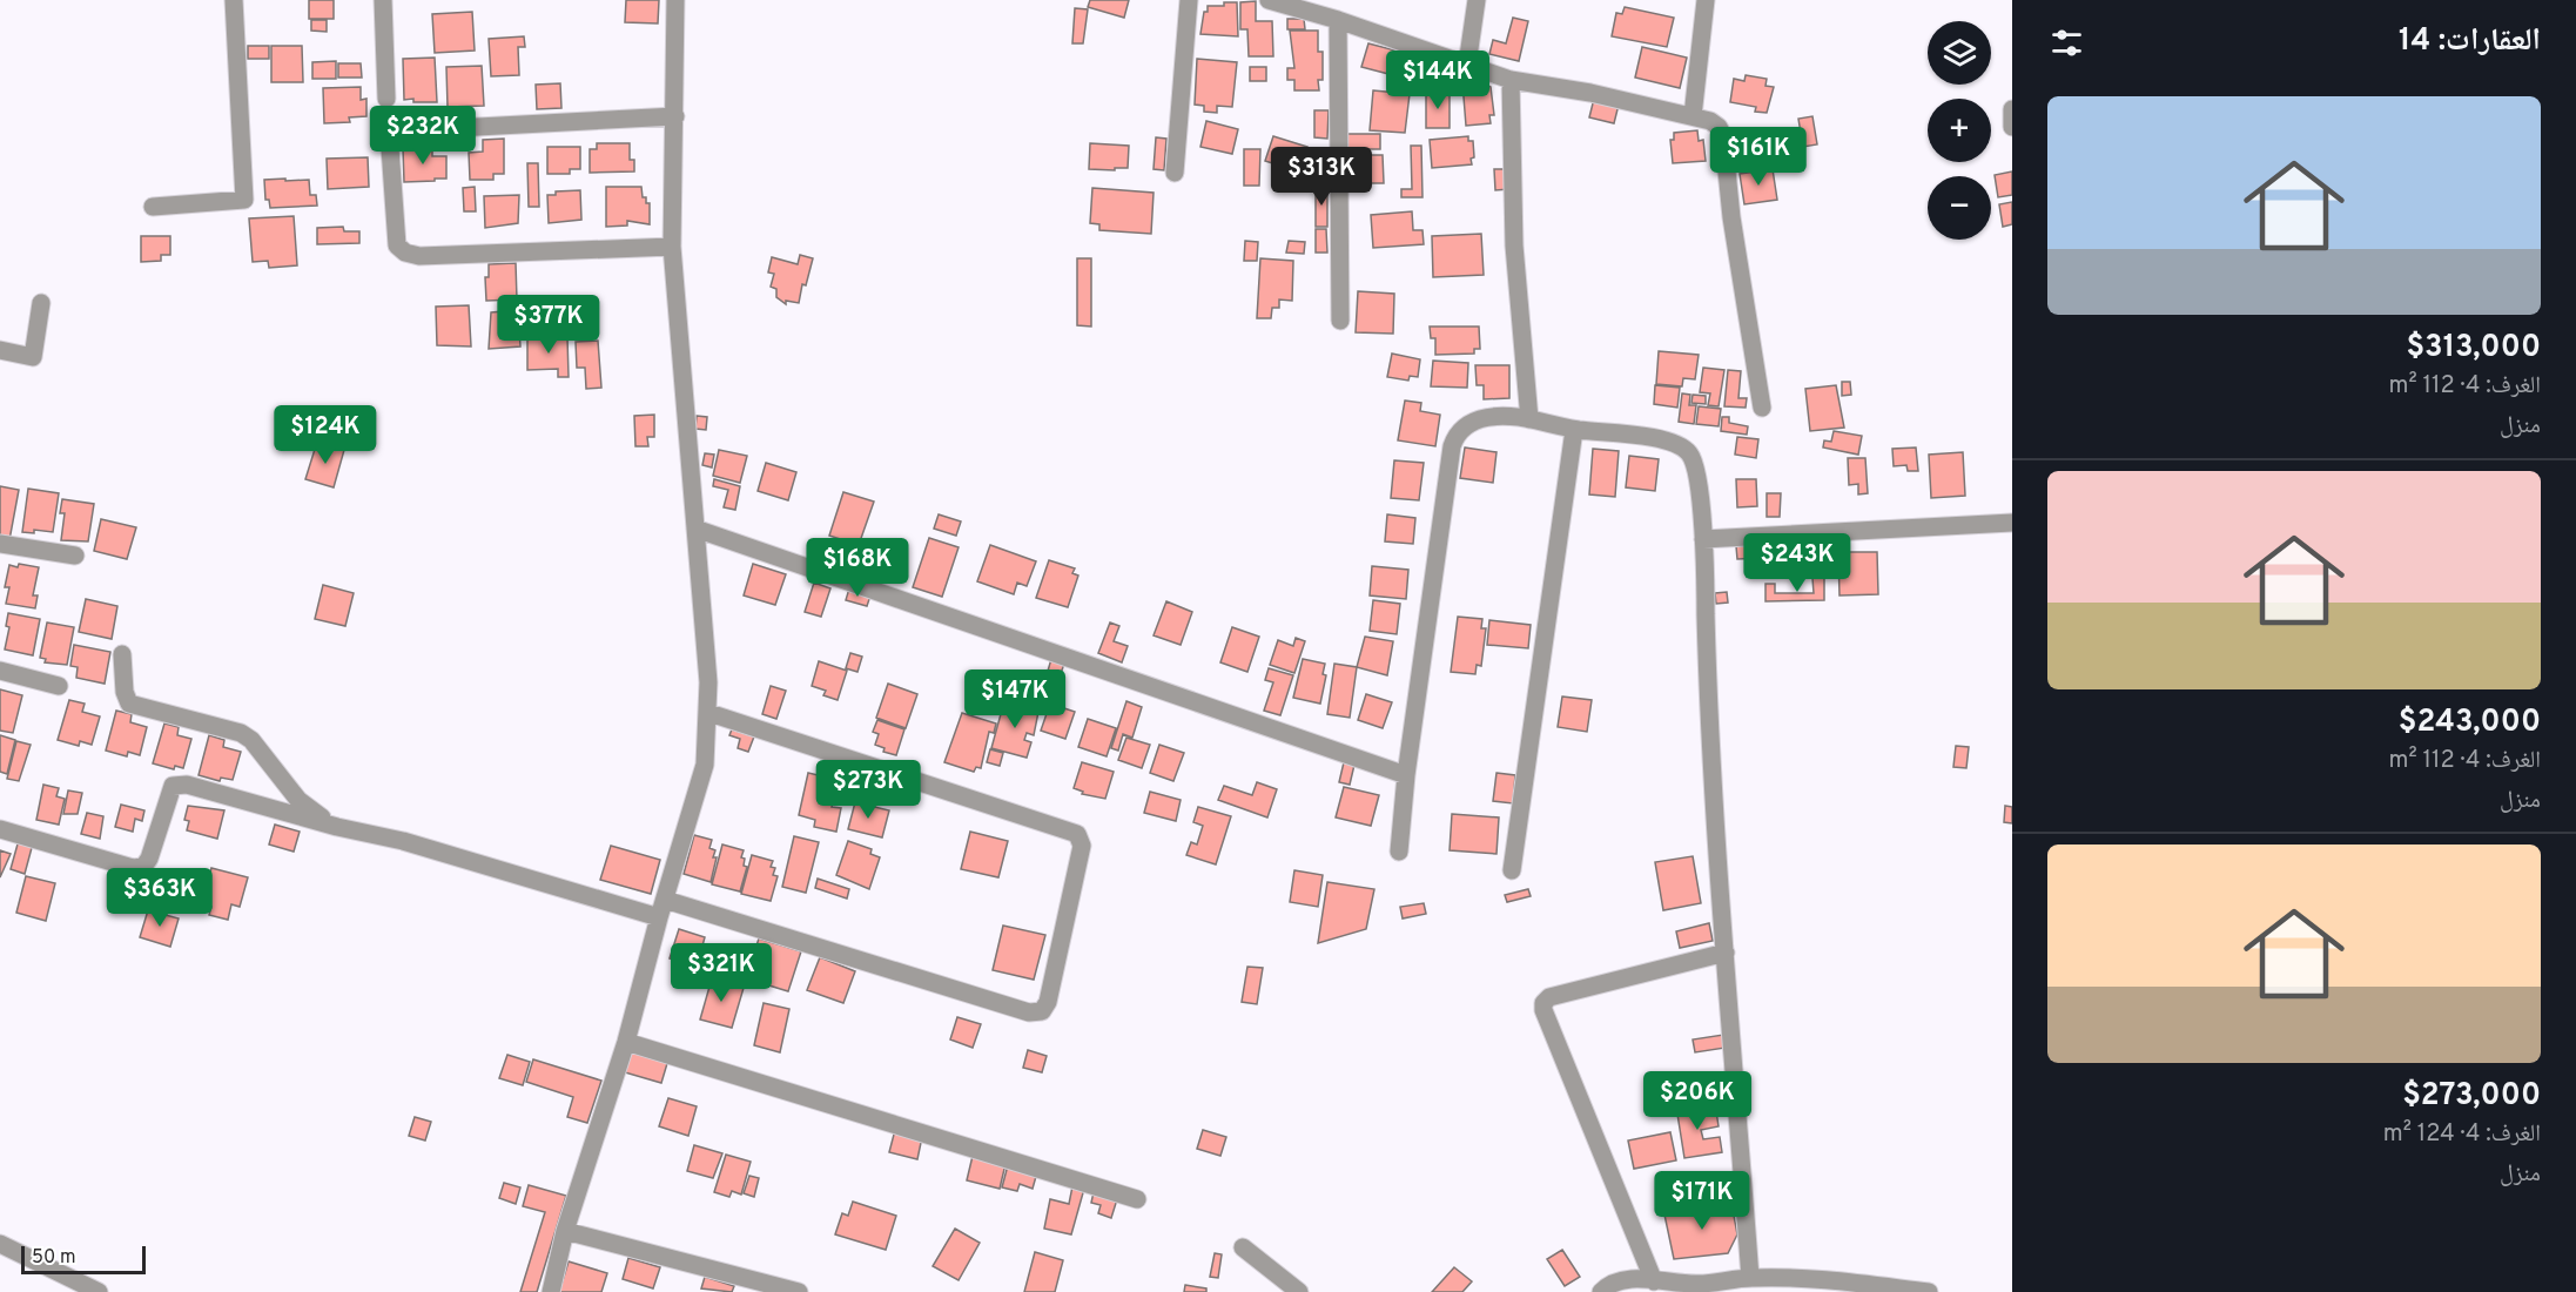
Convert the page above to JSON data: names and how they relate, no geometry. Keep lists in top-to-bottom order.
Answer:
{
  "scale_bar": "50 m",
  "page": {
    "heading": "العقارات: 14",
    "map_buttons": ["+", "−"],
    "price": [
      "$144K",
      "$232K",
      "$161K",
      "$313K",
      "$377K",
      "$124K",
      "$243K",
      "$168K",
      "$147K",
      "$273K",
      "$363K",
      "$321K",
      "$206K",
      "$171K"
    ],
    "list": [
      {
        "name": "$313,000",
        "note": "الغرف: 4 · 112 m² · منزل"
      },
      {
        "name": "$243,000",
        "note": "الغرف: 4 · 112 m² · منزل"
      },
      {
        "name": "$273,000",
        "note": "الغرف: 4 · 124 m² · منزل"
      }
    ],
    "scale": "50 m"
  }
}
